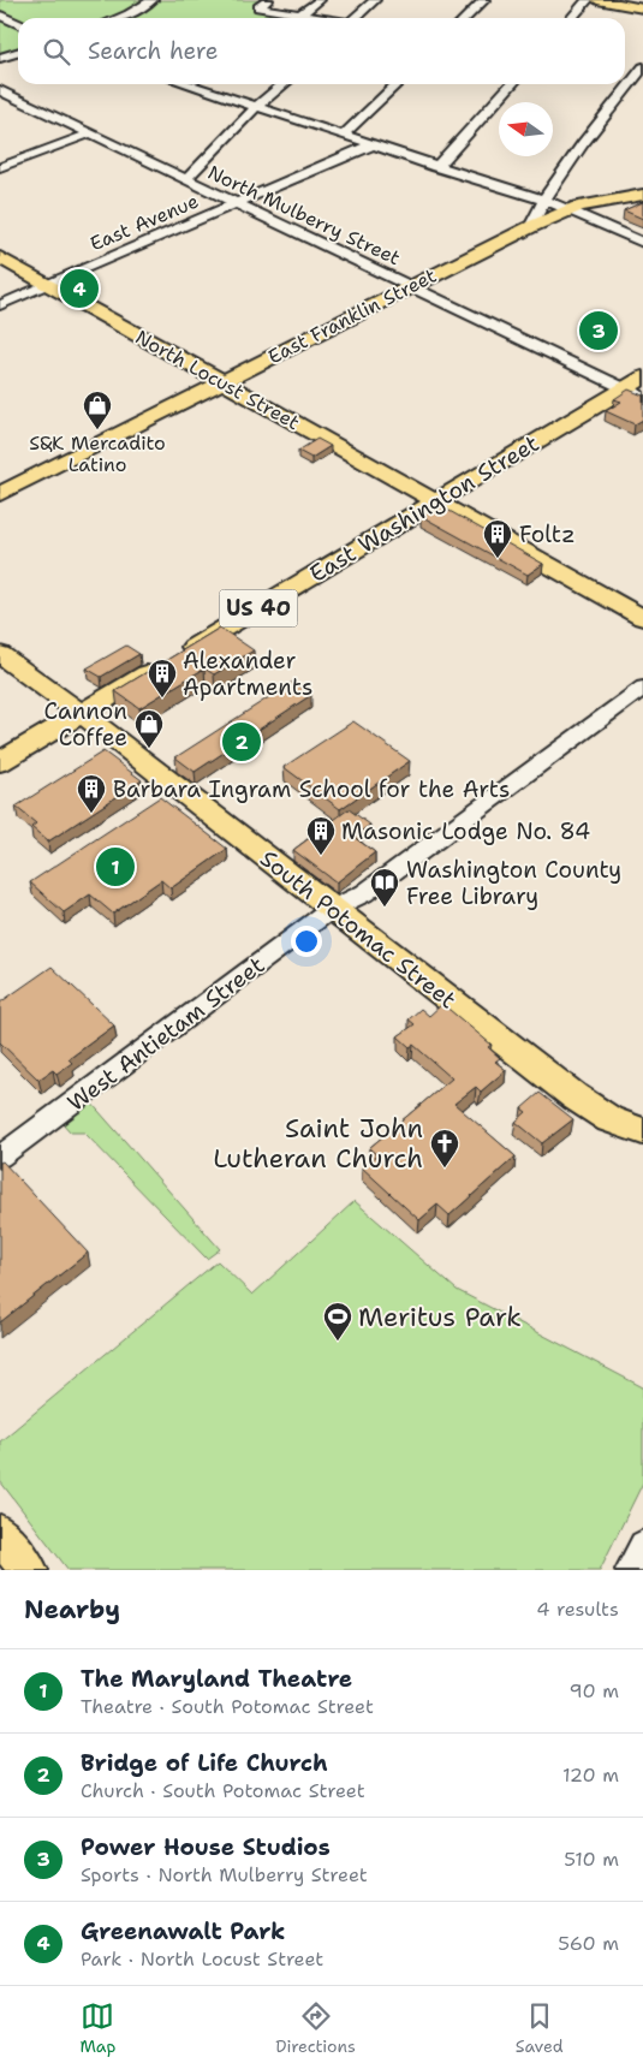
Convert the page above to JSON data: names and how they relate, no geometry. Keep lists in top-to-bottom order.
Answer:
{
  "streets": {
    "main road": [
      "East Franklin Street",
      "North Locust Street",
      "East Washington Street",
      "US 40",
      "South Potomac Street"
    ],
    "street": ["North Mulberry Street", "East Avenue", "West Antietam Street"]
  },
  "crossings": [
    ["North Mulberry Street", "East Avenue"],
    ["North Mulberry Street", "East Franklin Street"],
    ["North Mulberry Street", "East Washington Street"],
    ["East Avenue", "North Locust Street"],
    ["East Franklin Street", "North Locust Street"],
    ["North Locust Street", "East Washington Street"],
    ["East Washington Street", "US 40"],
    ["East Washington Street", "South Potomac Street"],
    ["US 40", "South Potomac Street"],
    ["South Potomac Street", "West Antietam Street"]
  ],
  "places": {
    "shop": ["S&K Mercadito Latino", "Cannon Coffee"],
    "building": [
      "Foltz",
      "Alexander Apartments",
      "Barbara Ingram School for the Arts",
      "Masonic Lodge No. 84"
    ],
    "library": ["Washington County Free Library"],
    "church": ["Saint John Lutheran Church"],
    "sports": ["Meritus Park"]
  },
  "north": "left",
  "page": {
    "search": "Search here",
    "pins": [
      "4",
      "3",
      "2",
      "1"
    ],
    "heading": ["Nearby", "4 results"],
    "list": [
      {
        "mark": "1",
        "name": "The Maryland Theatre",
        "note": "Theatre · South Potomac Street",
        "value": "90 m"
      },
      {
        "mark": "2",
        "name": "Bridge of Life Church",
        "note": "Church · South Potomac Street",
        "value": "120 m"
      },
      {
        "mark": "3",
        "name": "Power House Studios",
        "note": "Sports · North Mulberry Street",
        "value": "510 m"
      },
      {
        "mark": "4",
        "name": "Greenawalt Park",
        "note": "Park · North Locust Street",
        "value": "560 m"
      }
    ],
    "nav": ["Map", "Directions", "Saved"]
  }
}
